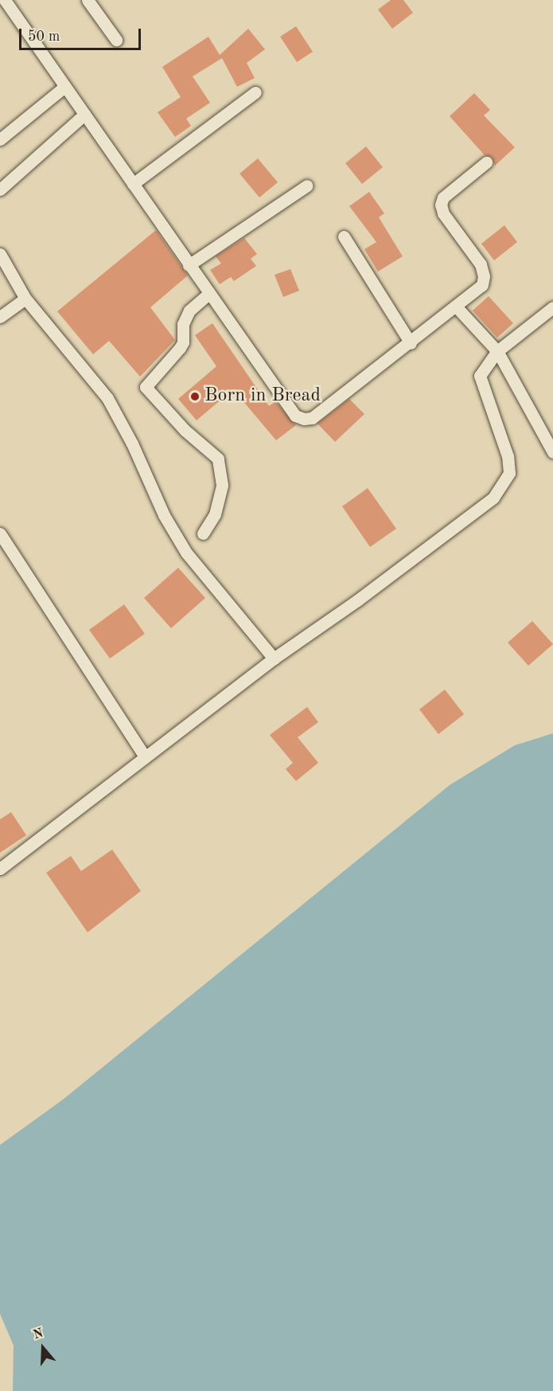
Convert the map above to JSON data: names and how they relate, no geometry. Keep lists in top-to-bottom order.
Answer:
{
  "places": ["Born in Bread"],
  "scale_bar": "50 m",
  "north": "top"
}
